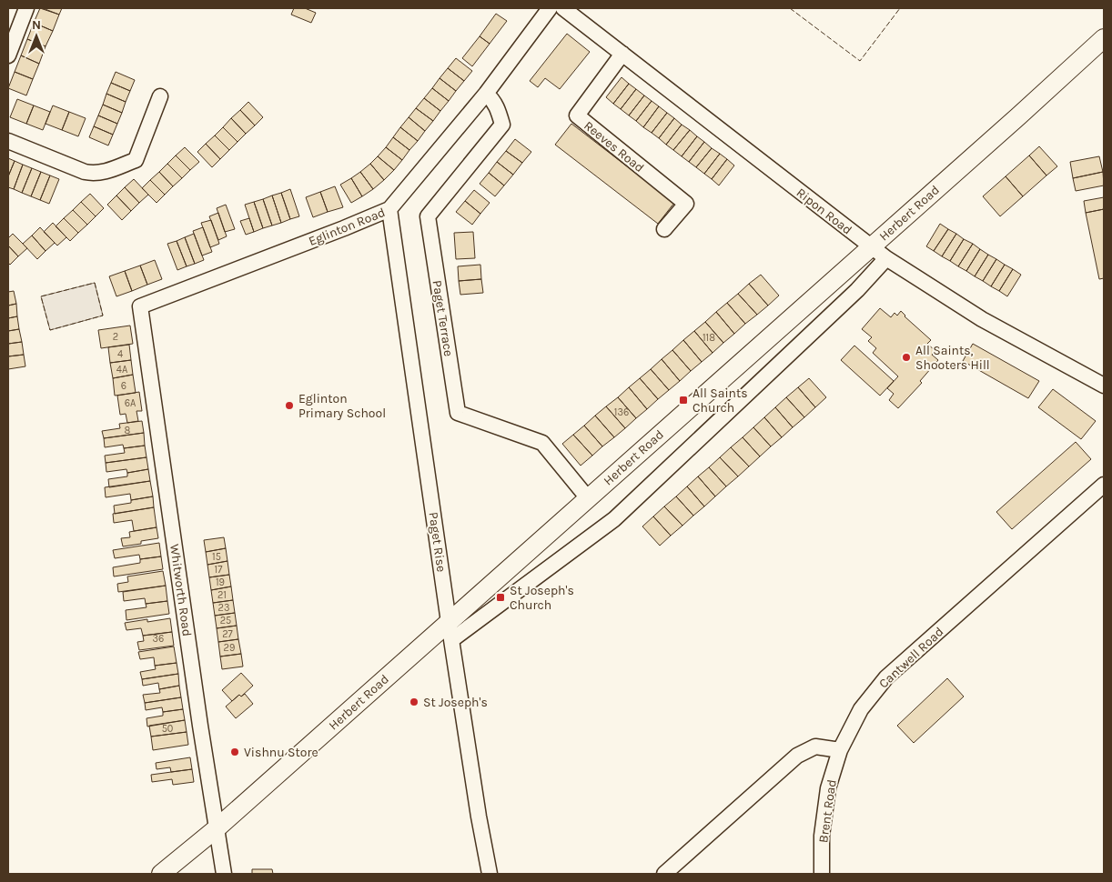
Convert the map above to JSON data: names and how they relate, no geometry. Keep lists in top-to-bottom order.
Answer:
{
  "streets": {
    "street": [
      "Reeves Road",
      "Ripon Road",
      "Herbert Road",
      "Eglinton Road",
      "Paget Terrace",
      "Paget Rise",
      "Whitworth Road",
      "Cantwell Road",
      "Brent Road"
    ]
  },
  "crossings": [
    ["Reeves Road", "Ripon Road"],
    ["Ripon Road", "Herbert Road"],
    ["Herbert Road", "Paget Terrace"],
    ["Herbert Road", "Paget Rise"],
    ["Herbert Road", "Whitworth Road"],
    ["Eglinton Road", "Paget Terrace"],
    ["Eglinton Road", "Paget Rise"],
    ["Eglinton Road", "Whitworth Road"],
    ["Cantwell Road", "Brent Road"]
  ],
  "places": {
    "other": [
      "All Saints, Shooters Hill",
      "Eglinton Primary School",
      "St Joseph's",
      "Vishnu Store"
    ],
    "transit": ["All Saints Church", "St Joseph's Church"]
  },
  "house_numbers": [
    "2",
    "118",
    "4",
    "4A",
    "6",
    "6A",
    "136",
    "8",
    "15",
    "17",
    "19",
    "21",
    "23",
    "25",
    "27",
    "36",
    "29",
    "50"
  ],
  "north": "top"
}
